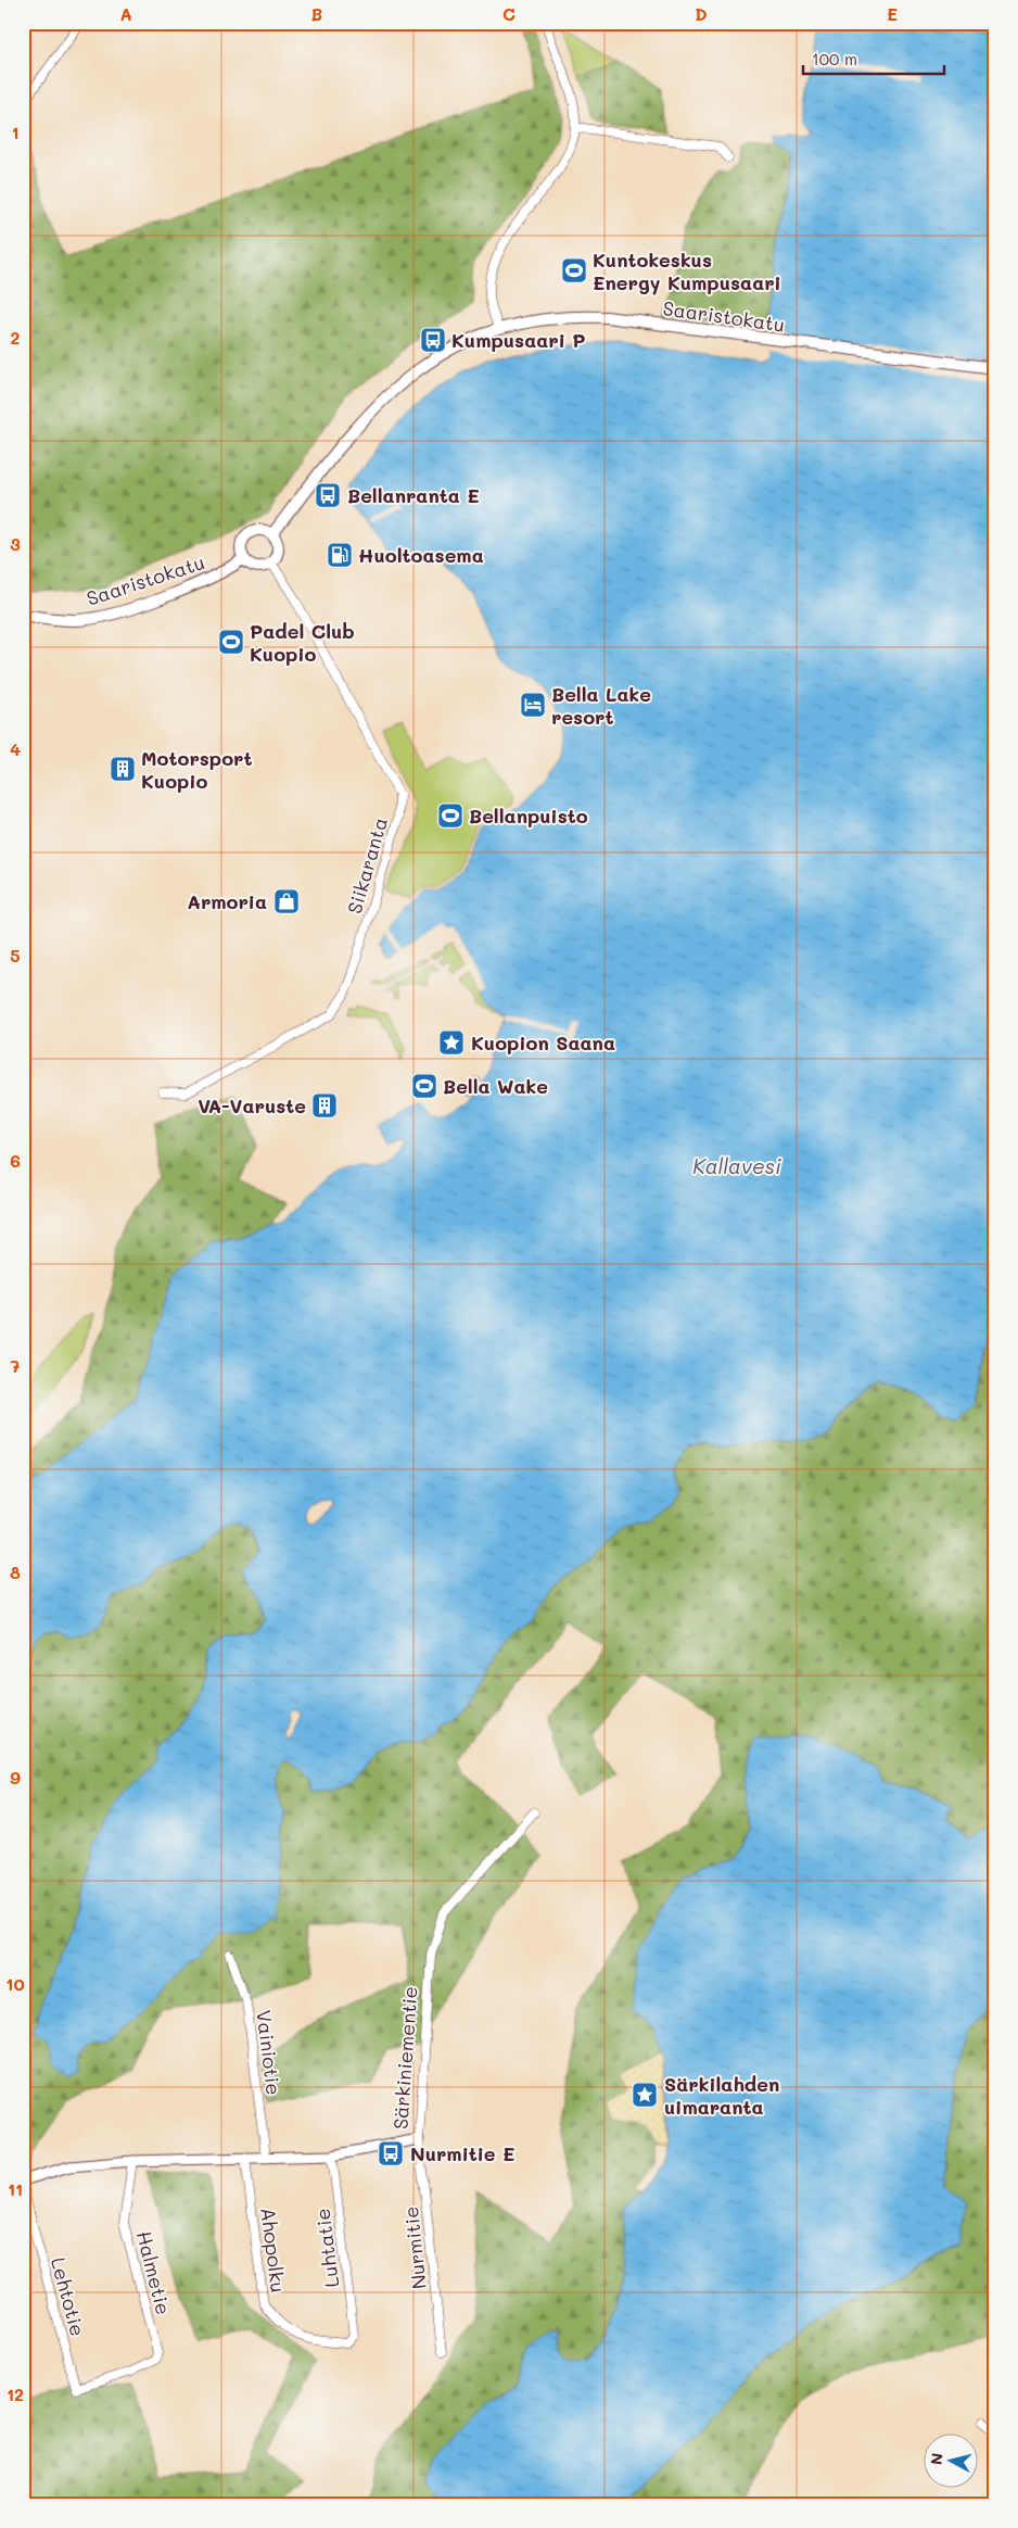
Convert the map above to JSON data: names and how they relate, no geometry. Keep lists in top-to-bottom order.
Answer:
{
  "streets": {
    "main road": ["Saaristokatu"],
    "street": [
      "Siikaranta",
      "Vainiotie",
      "Särkiniementie",
      "Luhtatie",
      "Nurmitie",
      "Ahopolku",
      "Halmetie",
      "Lehtotie"
    ]
  },
  "crossings": [
    ["Saaristokatu", "Siikaranta"],
    ["Vainiotie", "Särkiniementie"],
    ["Särkiniementie", "Luhtatie"],
    ["Särkiniementie", "Nurmitie"],
    ["Särkiniementie", "Ahopolku"],
    ["Särkiniementie", "Halmetie"],
    ["Luhtatie", "Ahopolku"],
    ["Halmetie", "Lehtotie"]
  ],
  "water": ["Kallavesi"],
  "places": {
    "sports": [
      "Kuntokeskus Energy Kumpusaari",
      "Padel Club Kuopio",
      "Bellanpuisto",
      "Bella Wake"
    ],
    "bus stop": ["Kumpusaari P", "Bellanranta E", "Nurmitie E"],
    "fuel station": ["Huoltoasema"],
    "hotel": ["Bella Lake resort"],
    "building": ["Motorsport Kuopio", "VA-Varuste"],
    "shop": ["Armoria"],
    "place": ["Kuopion Saana", "Särkilahden uimaranta"]
  },
  "scale_bar": "100 m",
  "north": "left",
  "grid": {
    "columns": [
      "A",
      "B",
      "C",
      "D",
      "E"
    ],
    "rows": [
      "1",
      "2",
      "3",
      "4",
      "5",
      "6",
      "7",
      "8",
      "9",
      "10",
      "11",
      "12"
    ]
  }
}
